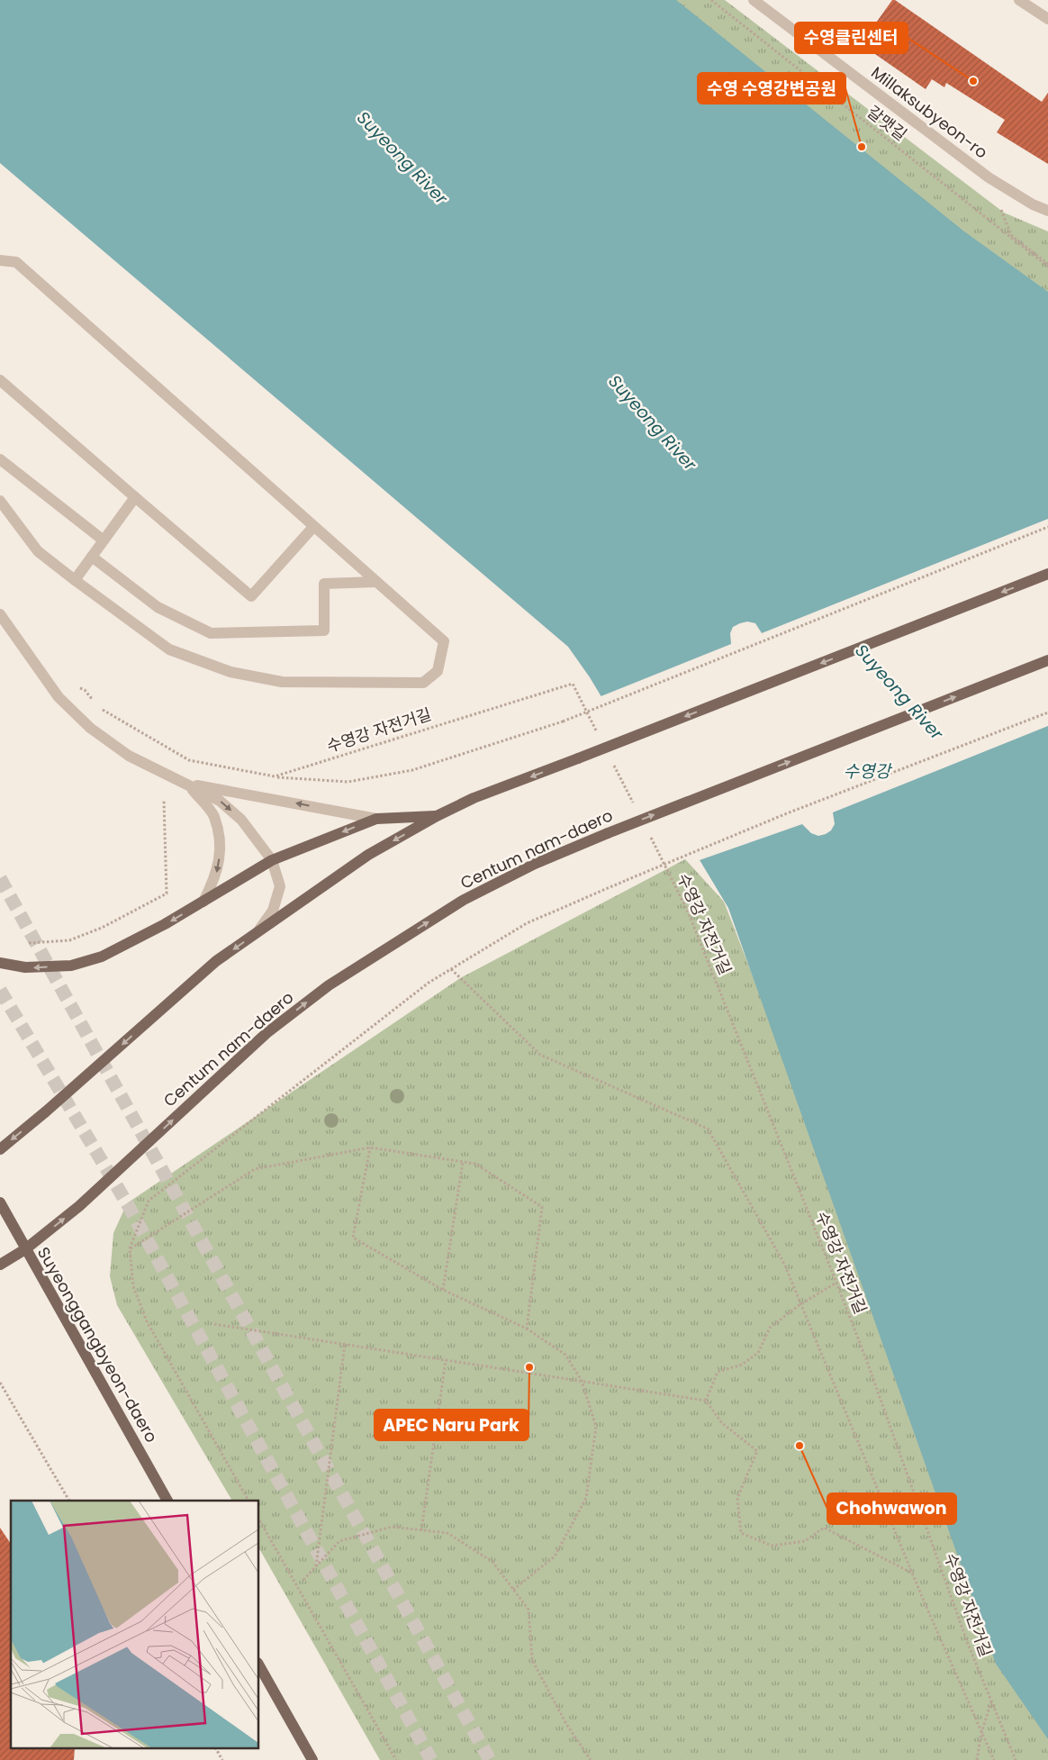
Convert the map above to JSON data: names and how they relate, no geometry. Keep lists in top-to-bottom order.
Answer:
{
  "streets": {
    "main road": ["Centum nam-daero", "Suyeonggangbyeon-daero"],
    "street": ["Millaksubyeon-ro"],
    "path": ["갈맷길", "수영강 자전거길"]
  },
  "crossings": [
    ["Centum nam-daero", "Suyeonggangbyeon-daero"]
  ],
  "water": ["Suyeong River", "수영강"],
  "places": [
    "수영클린센터",
    "수영 수영강변공원",
    "APEC Naru Park",
    "Chohwawon"
  ]
}
